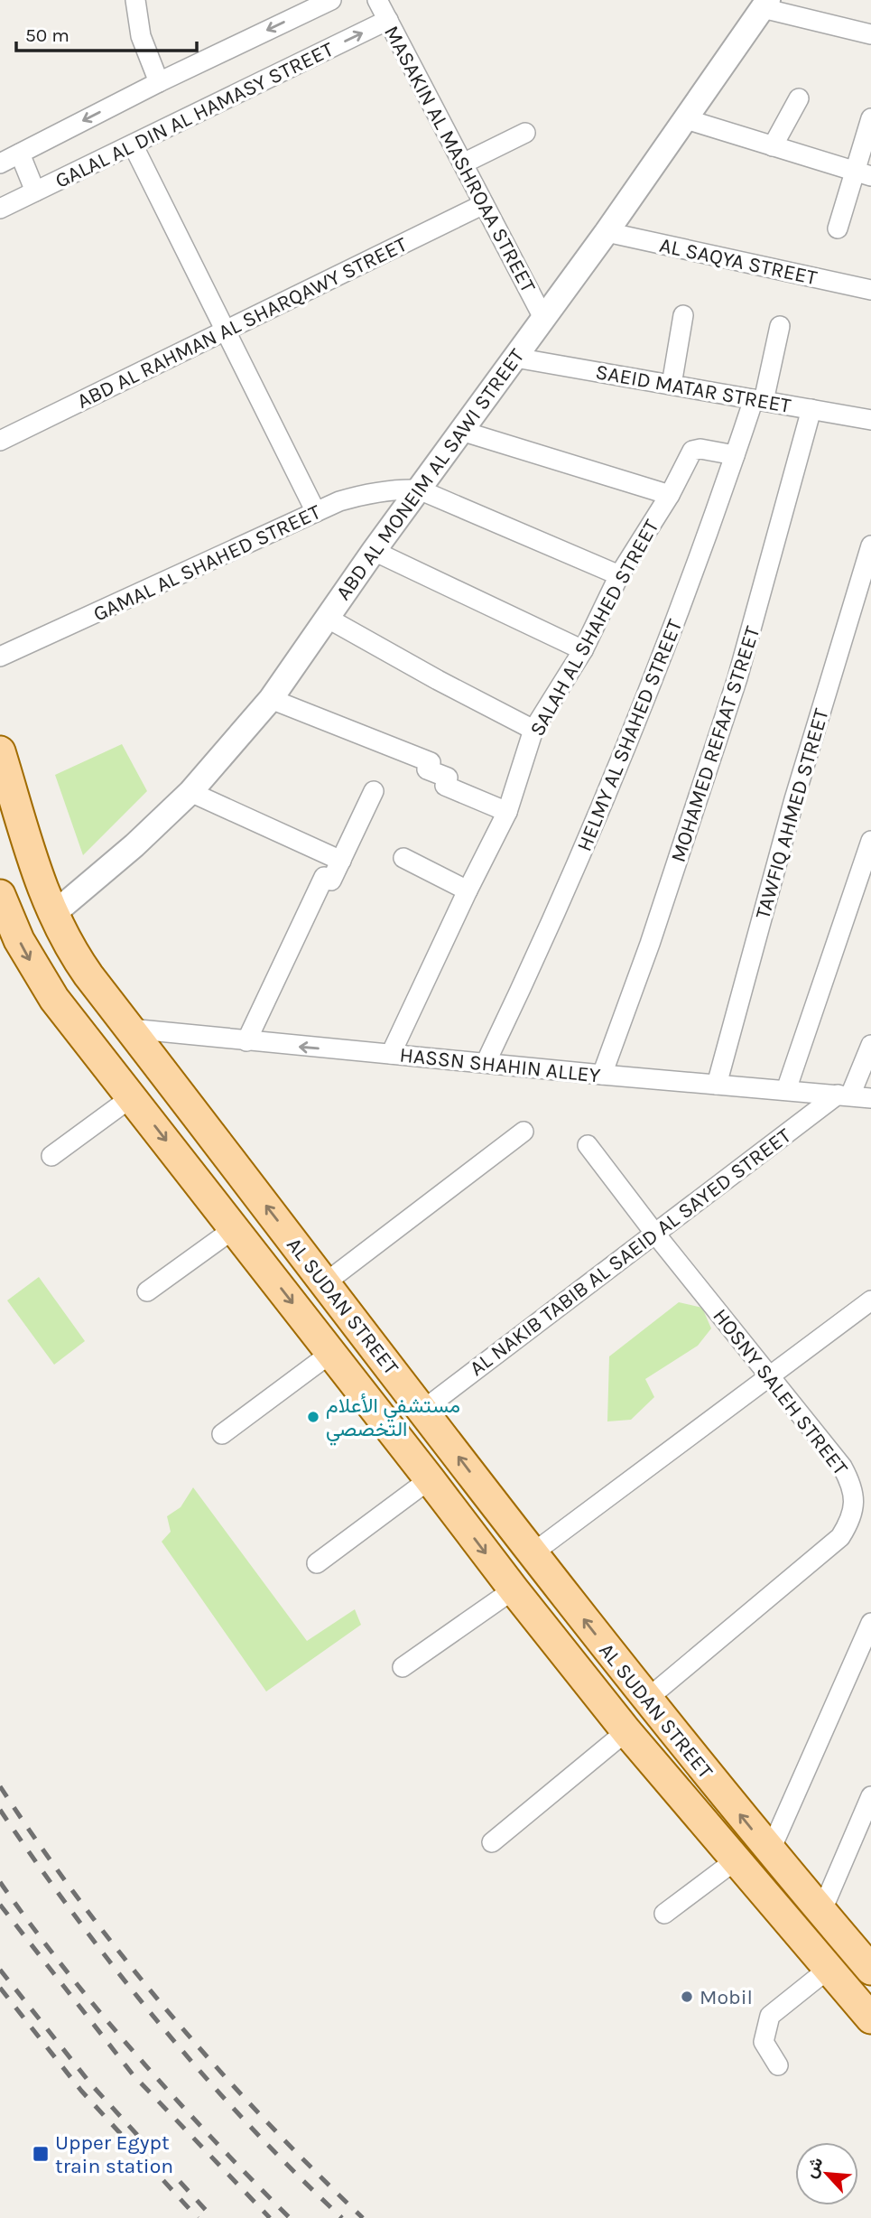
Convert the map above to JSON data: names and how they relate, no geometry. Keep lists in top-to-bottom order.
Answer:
{
  "streets": {
    "main road": ["AL SUDAN STREET"],
    "street": [
      "GALAL AL DIN AL HAMASY STREET",
      "MASAKIN AL MASHROAA STREET",
      "AL SAQYA STREET",
      "ABD AL RAHMAN AL SHARQAWY STREET",
      "SAEID MATAR STREET",
      "ABD AL MONEIM AL SAWI STREET",
      "GAMAL AL SHAHED STREET",
      "SALAH AL SHAHED STREET",
      "HELMY AL SHAHED STREET",
      "MOHAMED REFAAT STREET",
      "TAWFIQ AHMED STREET",
      "HASSN SHAHIN ALLEY",
      "AL NAKIB TABIB AL SAEID AL SAYED STREET",
      "HOSNY SALEH STREET"
    ]
  },
  "crossings": [
    ["GALAL AL DIN AL HAMASY STREET", "MASAKIN AL MASHROAA STREET"],
    ["MASAKIN AL MASHROAA STREET", "ABD AL RAHMAN AL SHARQAWY STREET"],
    ["MASAKIN AL MASHROAA STREET", "ABD AL MONEIM AL SAWI STREET"],
    ["AL SAQYA STREET", "ABD AL MONEIM AL SAWI STREET"],
    ["SAEID MATAR STREET", "ABD AL MONEIM AL SAWI STREET"],
    ["SAEID MATAR STREET", "HELMY AL SHAHED STREET"],
    ["SAEID MATAR STREET", "MOHAMED REFAAT STREET"],
    ["ABD AL MONEIM AL SAWI STREET", "GAMAL AL SHAHED STREET"],
    ["ABD AL MONEIM AL SAWI STREET", "AL SUDAN STREET"],
    ["SALAH AL SHAHED STREET", "HELMY AL SHAHED STREET"],
    ["SALAH AL SHAHED STREET", "HASSN SHAHIN ALLEY"],
    ["HELMY AL SHAHED STREET", "HASSN SHAHIN ALLEY"],
    ["MOHAMED REFAAT STREET", "HASSN SHAHIN ALLEY"],
    ["TAWFIQ AHMED STREET", "HASSN SHAHIN ALLEY"],
    ["HASSN SHAHIN ALLEY", "AL NAKIB TABIB AL SAEID AL SAYED STREET"],
    ["HASSN SHAHIN ALLEY", "AL SUDAN STREET"],
    ["AL NAKIB TABIB AL SAEID AL SAYED STREET", "AL SUDAN STREET"],
    ["AL NAKIB TABIB AL SAEID AL SAYED STREET", "HOSNY SALEH STREET"],
    ["AL SUDAN STREET", "HOSNY SALEH STREET"]
  ],
  "places": {
    "other": ["مستشفي الأعلام التخصصي", "Mobil"],
    "transit": ["Upper Egypt train station"]
  },
  "scale_bar": "50 m",
  "north": "top left"
}
